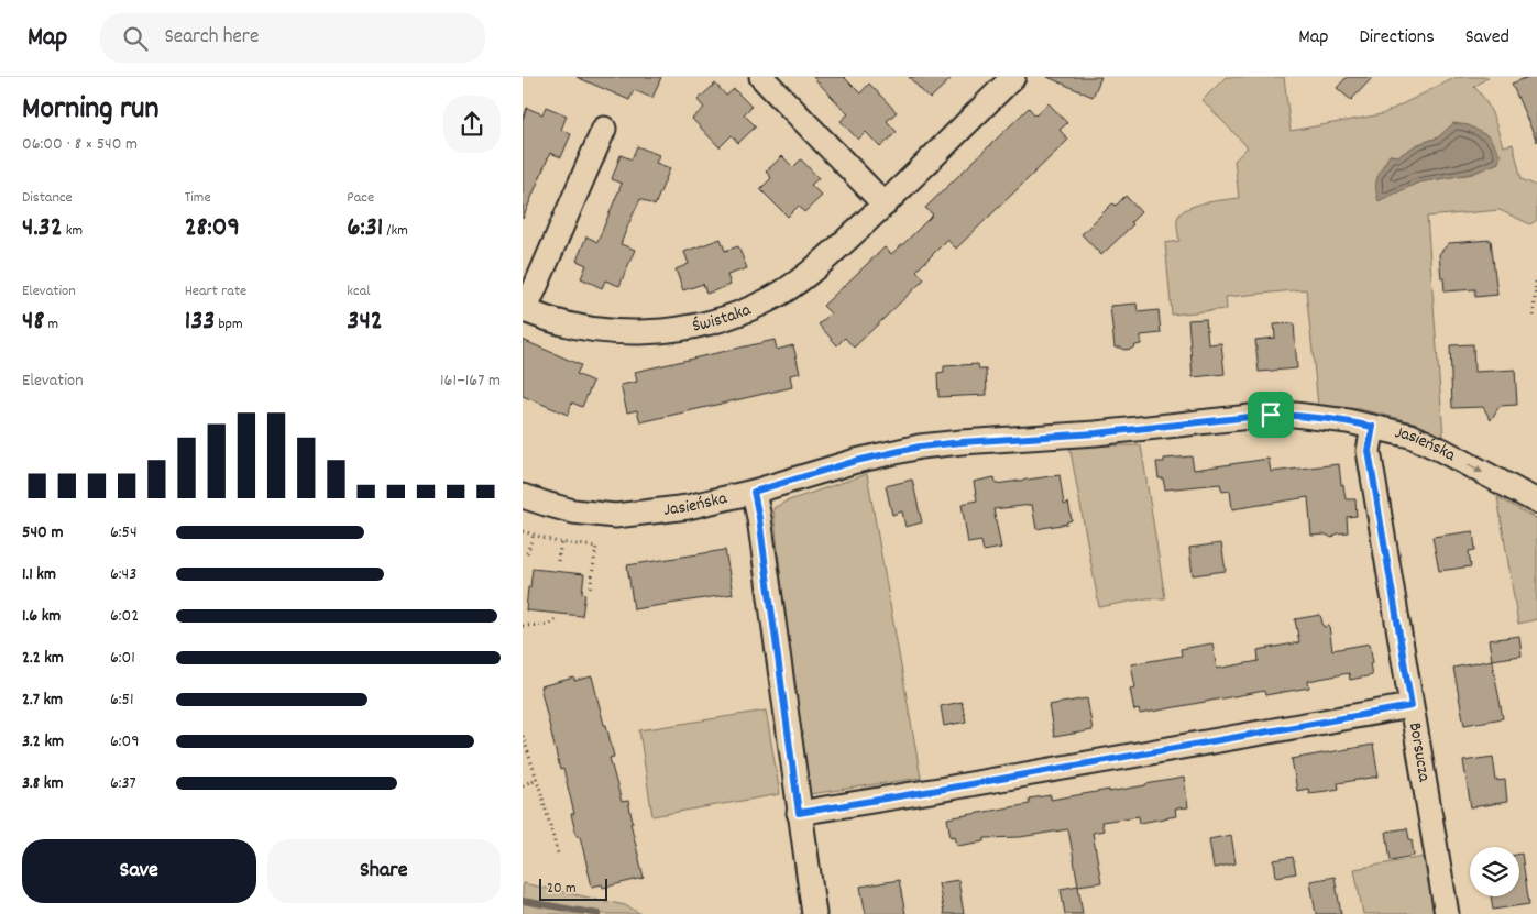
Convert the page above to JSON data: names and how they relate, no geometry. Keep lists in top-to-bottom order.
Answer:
{
  "streets": {
    "street": ["Świstaka", "Jasieńska", "Borsucza"]
  },
  "crossings": [
    ["Jasieńska", "Borsucza"]
  ],
  "scale_bar": "20 m",
  "page": {
    "header": "Map",
    "search": "Search here",
    "nav": ["Map", "Directions", "Saved"],
    "heading": ["Morning run", "06:00 · 8 × 540 m"],
    "stats": [
      ["Distance", "4.32 km"],
      ["Time", "28:09"],
      ["Pace", "6:31 /km"],
      ["Elevation", "48 m"],
      ["Heart rate", "133 bpm"],
      ["kcal", "342"]
    ],
    "chart": ["Elevation", "161–167 m"],
    "list": [
      {
        "name": "540 m",
        "note": "6:54"
      },
      {
        "name": "1.1 km",
        "note": "6:43"
      },
      {
        "name": "1.6 km",
        "note": "6:02"
      },
      {
        "name": "2.2 km",
        "note": "6:01"
      },
      {
        "name": "2.7 km",
        "note": "6:51"
      },
      {
        "name": "3.2 km",
        "note": "6:09"
      },
      {
        "name": "3.8 km",
        "note": "6:37"
      }
    ],
    "buttons": ["Save", "Share"],
    "scale": "20 m"
  }
}
